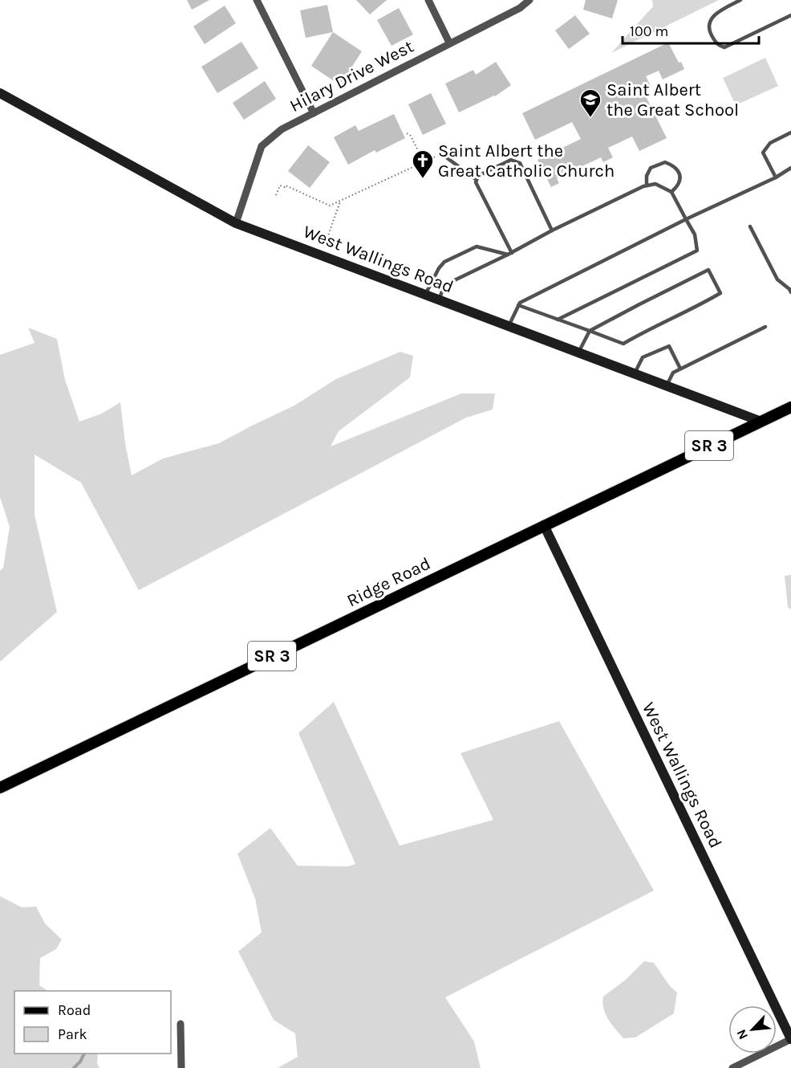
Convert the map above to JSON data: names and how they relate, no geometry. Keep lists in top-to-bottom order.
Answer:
{
  "streets": {
    "main road": ["SR 3", "Ridge Road"],
    "street": ["Hilary Drive West", "West Wallings Road"]
  },
  "crossings": [
    ["Hilary Drive West", "West Wallings Road"],
    ["West Wallings Road", "Ridge Road"]
  ],
  "places": {
    "school or university": ["Saint Albert the Great School"],
    "church": ["Saint Albert the Great Catholic Church"]
  },
  "legend": ["Road", "Park"],
  "scale_bar": "100 m",
  "north": "bottom left"
}
